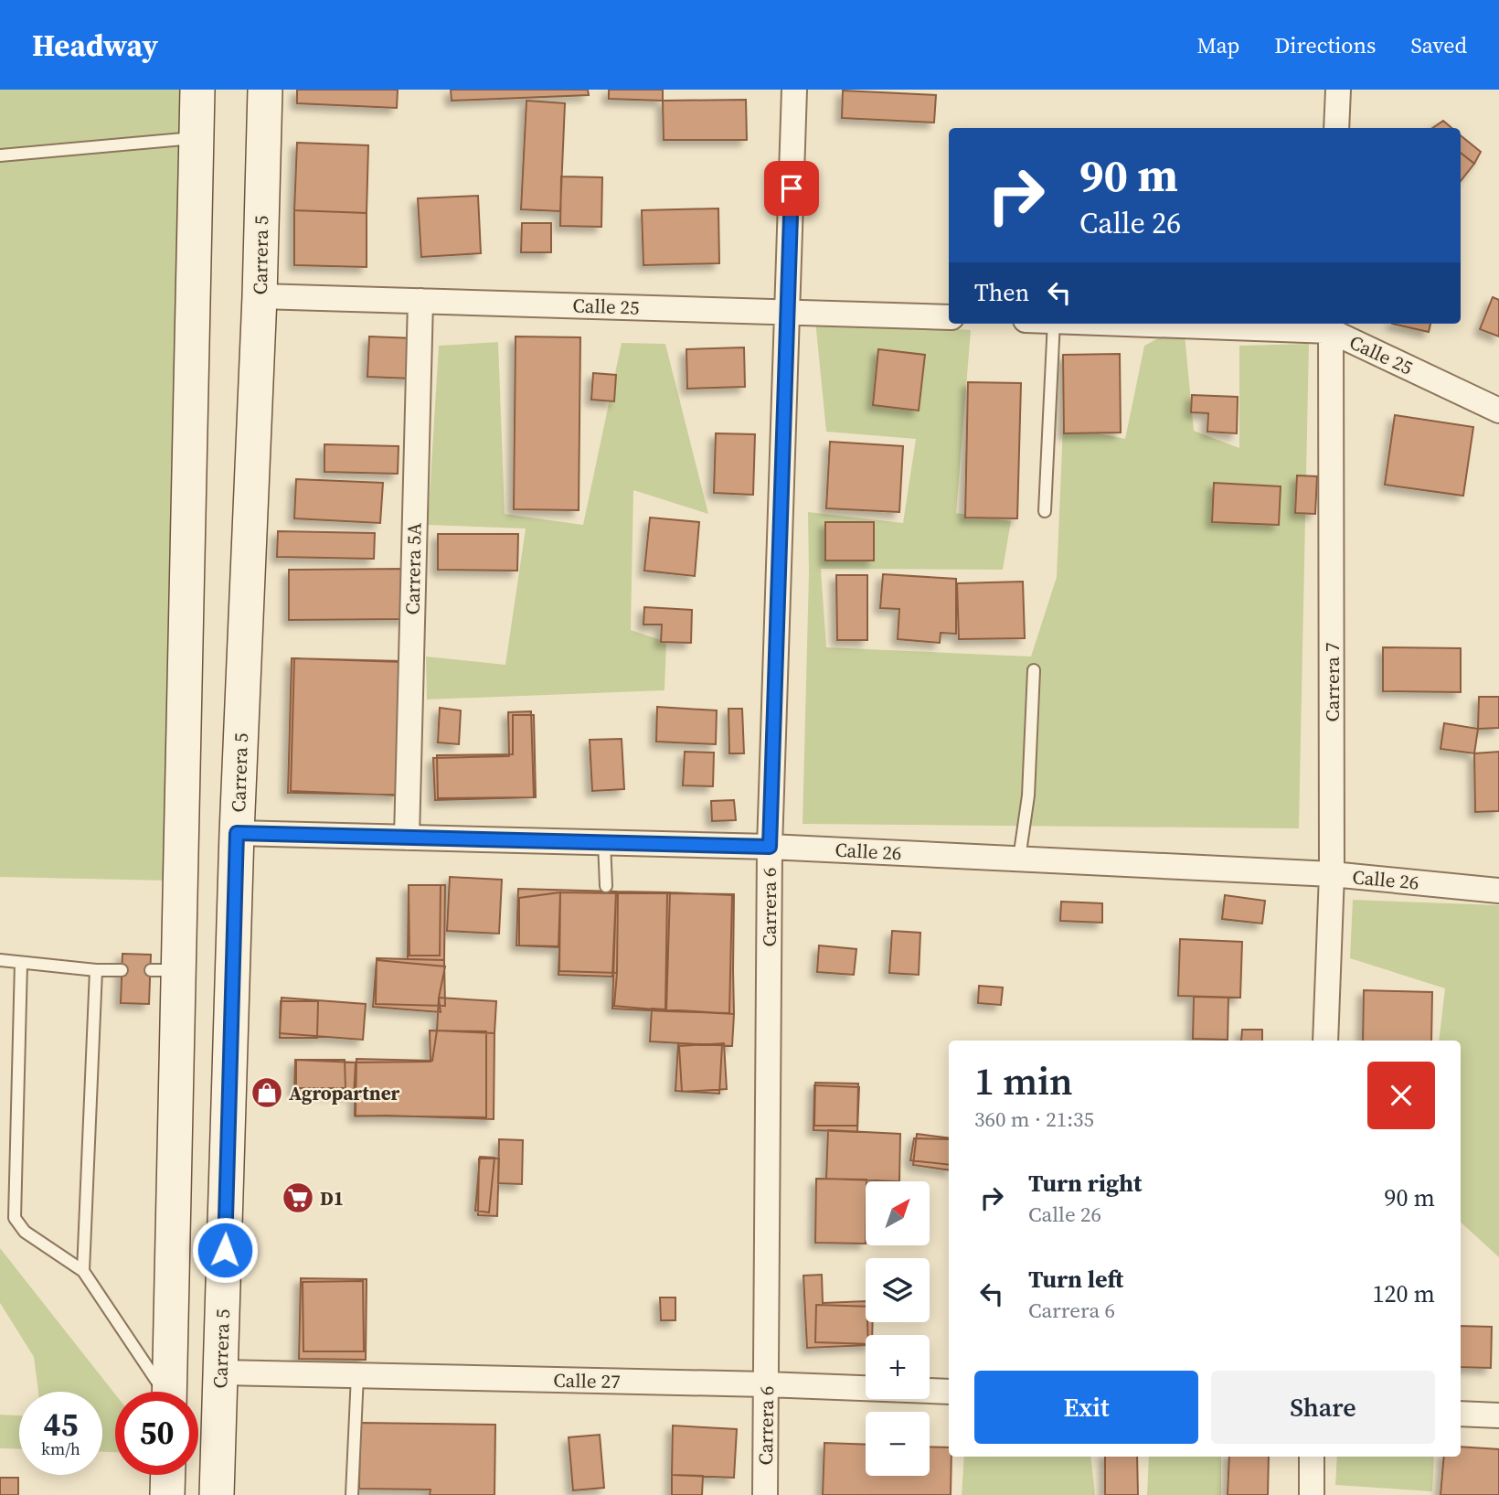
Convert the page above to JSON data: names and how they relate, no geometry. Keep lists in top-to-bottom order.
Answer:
{
  "streets": {
    "main road": ["Carrera 5"],
    "street": [
      "Calle 25",
      "Carrera 5A",
      "Carrera 7",
      "Calle 26",
      "Carrera 6",
      "Calle 27"
    ]
  },
  "crossings": [
    ["Carrera 5", "Calle 25"],
    ["Carrera 5", "Calle 26"],
    ["Carrera 5", "Calle 27"],
    ["Calle 25", "Carrera 5A"],
    ["Calle 25", "Carrera 7"],
    ["Calle 25", "Carrera 6"],
    ["Carrera 5A", "Calle 26"],
    ["Carrera 7", "Calle 26"],
    ["Calle 26", "Carrera 6"],
    ["Carrera 6", "Calle 27"]
  ],
  "places": {
    "shop": ["Agropartner"],
    "supermarket": ["D1"]
  },
  "north": "top right",
  "page": {
    "header": "Headway",
    "nav": ["Map", "Directions", "Saved"],
    "turn": ["90 m", "Calle 26"],
    "then": "Then",
    "heading": ["1 min", "360 m · 21:35"],
    "list": [
      {
        "name": "Turn right",
        "note": "Calle 26",
        "value": "90 m"
      },
      {
        "name": "Turn left",
        "note": "Carrera 6",
        "value": "120 m"
      }
    ],
    "map_buttons": ["+", "−"],
    "buttons": ["Exit", "Share"],
    "speed": "45 km/h",
    "limit": "50"
  }
}
